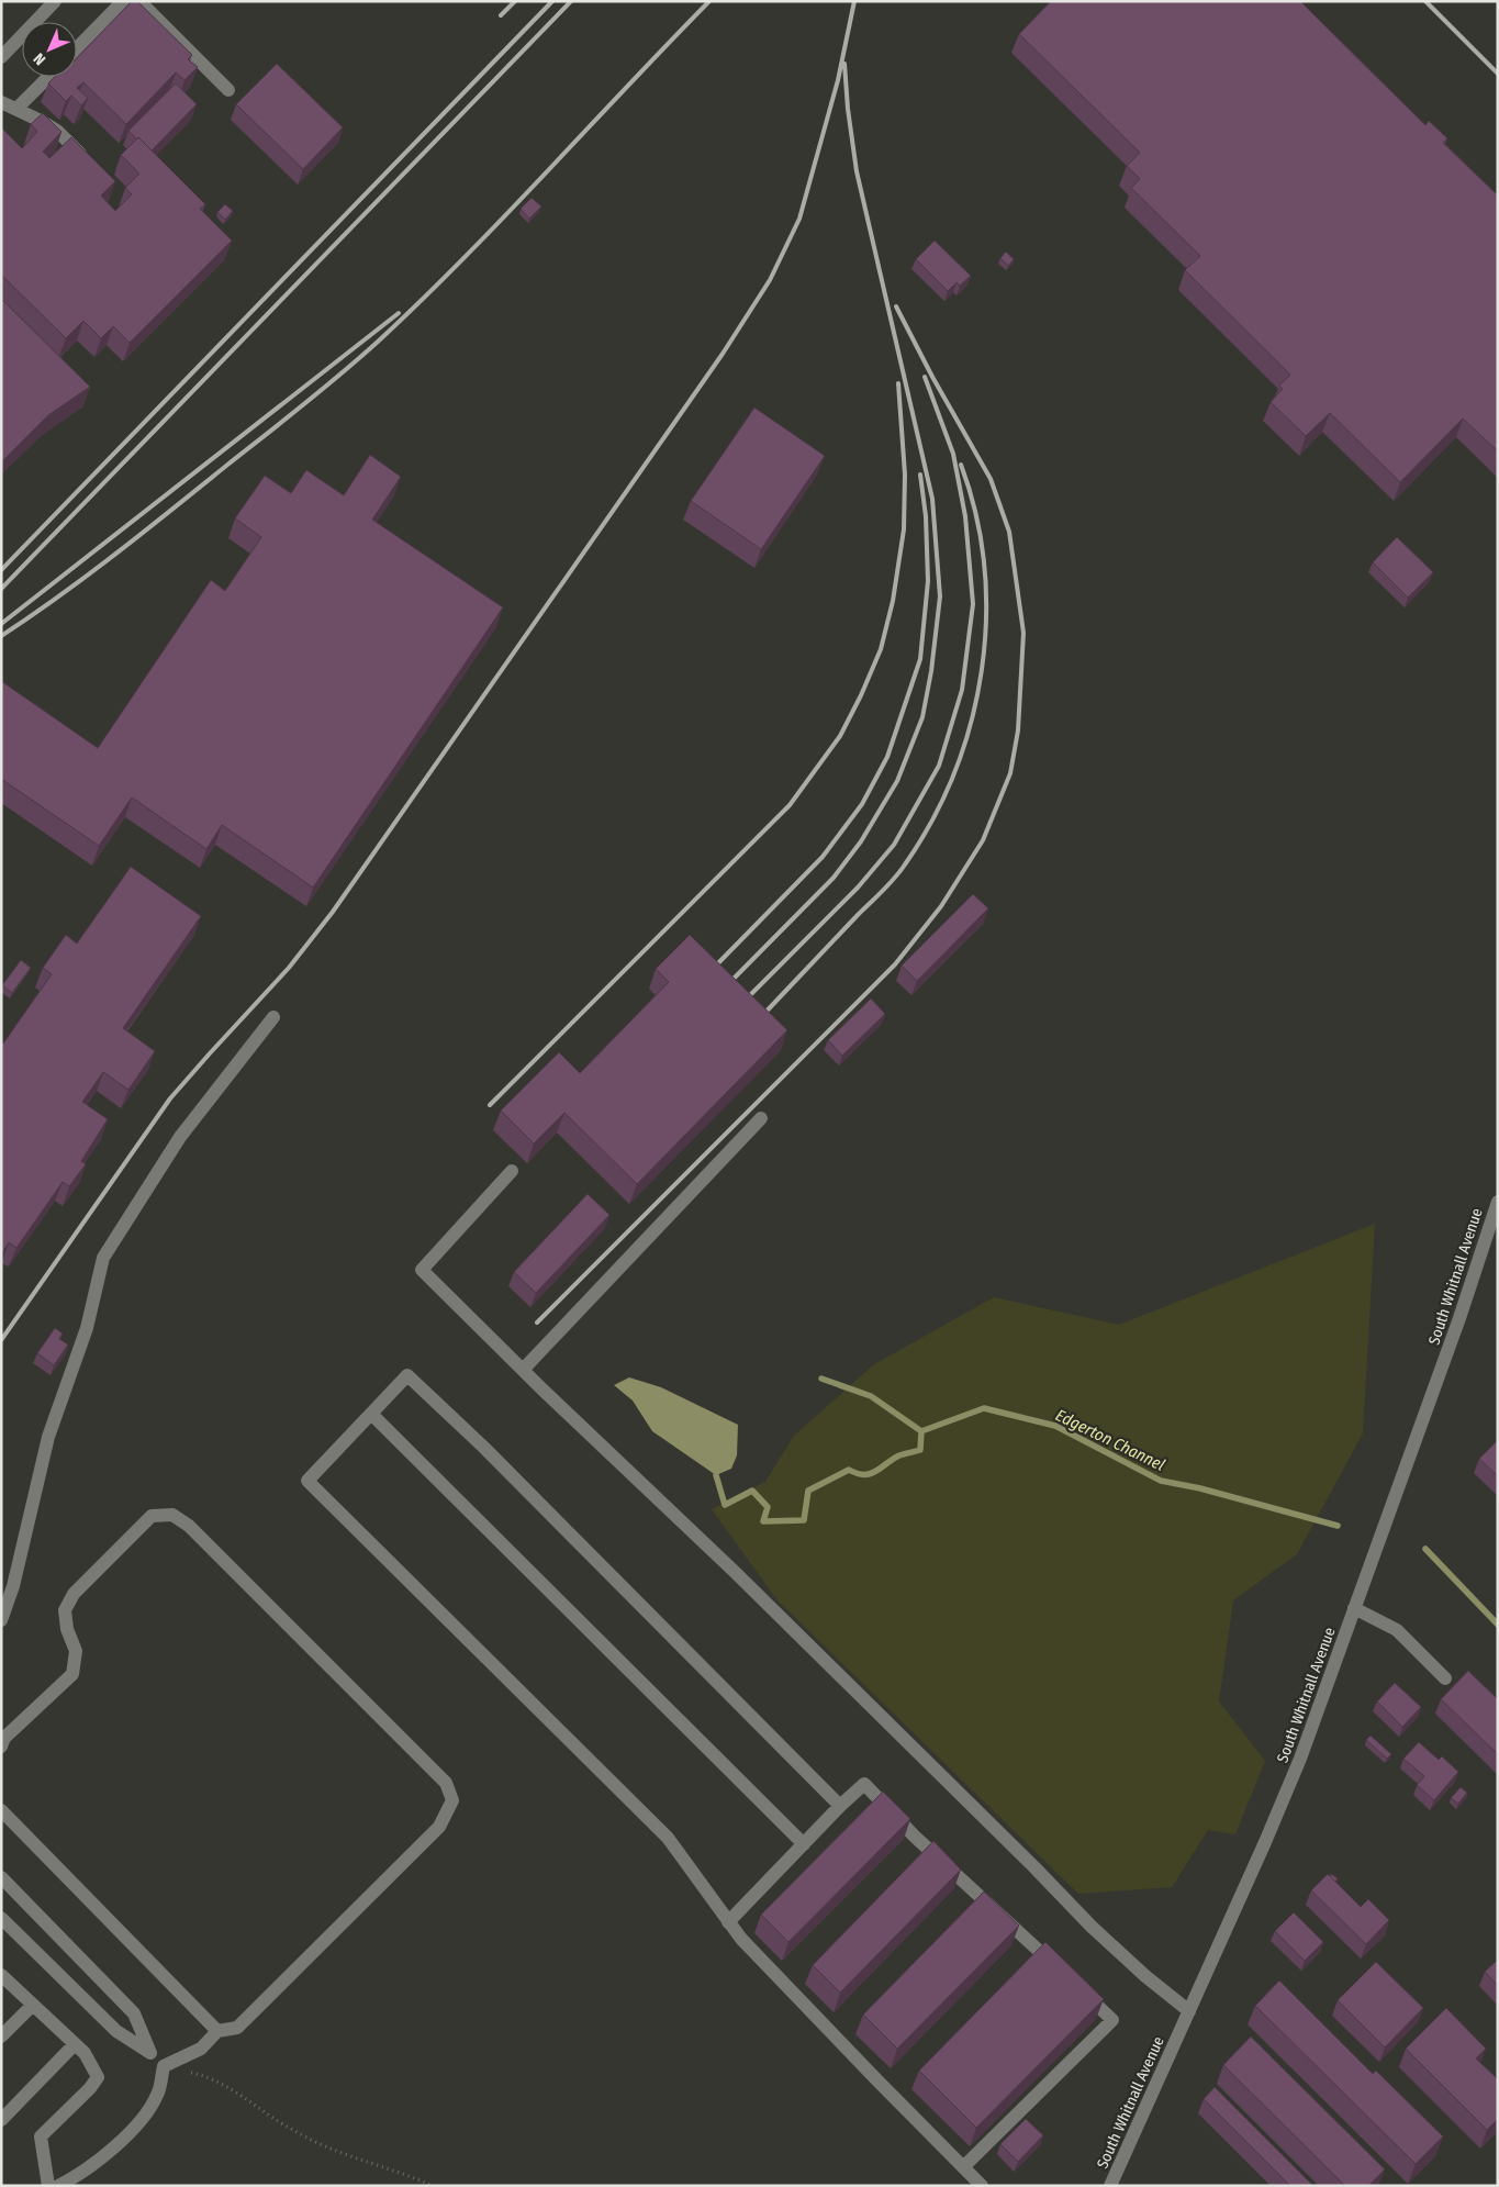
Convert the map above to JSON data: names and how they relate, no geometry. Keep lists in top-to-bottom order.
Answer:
{
  "streets": {
    "street": ["South Whitnall Avenue"]
  },
  "water": ["Edgerton Channel"],
  "north": "bottom left"
}
